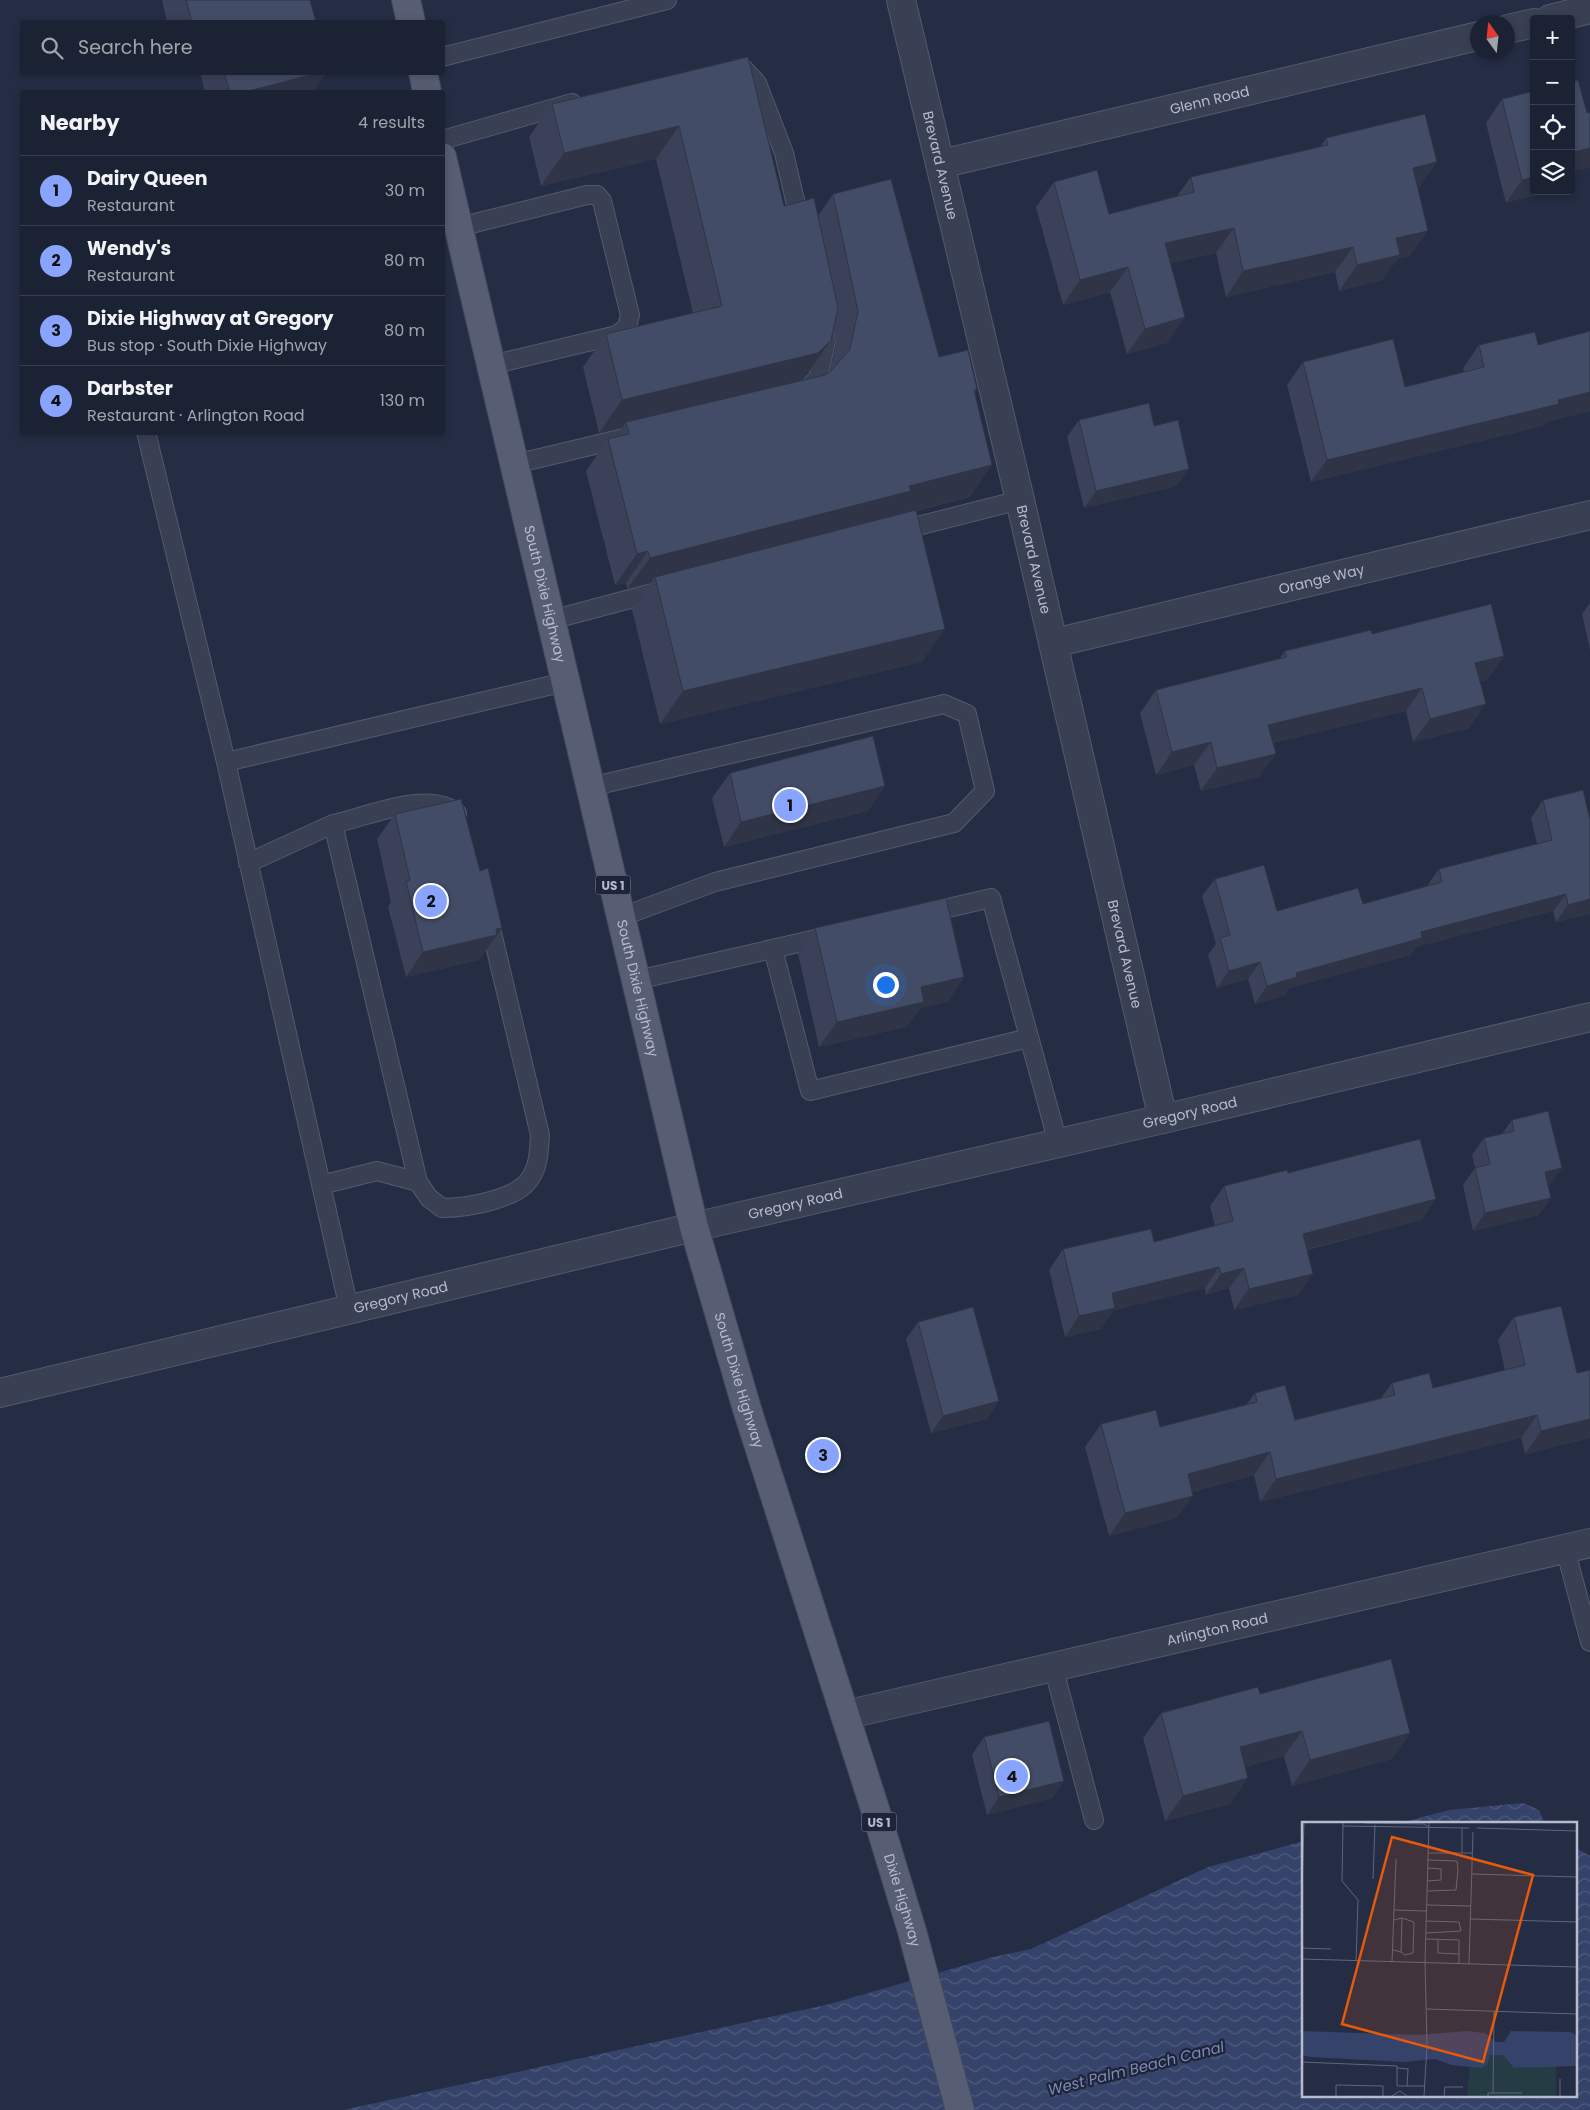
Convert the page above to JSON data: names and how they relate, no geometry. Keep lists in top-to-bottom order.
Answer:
{
  "streets": {
    "main road": ["South Dixie Highway", "US 1", "Dixie Highway"],
    "street": [
      "Glenn Road",
      "Brevard Avenue",
      "Orange Way",
      "Gregory Road",
      "Arlington Road"
    ]
  },
  "crossings": [
    ["Glenn Road", "Brevard Avenue"],
    ["Brevard Avenue", "Orange Way"],
    ["Brevard Avenue", "Gregory Road"],
    ["South Dixie Highway", "Gregory Road"],
    ["South Dixie Highway", "Dixie Highway"],
    ["Arlington Road", "Dixie Highway"]
  ],
  "water": ["West Palm Beach Canal"],
  "north": "top",
  "page": {
    "map_buttons": ["+", "−"],
    "search": "Search here",
    "heading": ["Nearby", "4 results"],
    "list": [
      {
        "mark": "1",
        "name": "Dairy Queen",
        "note": "Restaurant",
        "value": "30 m"
      },
      {
        "mark": "2",
        "name": "Wendy's",
        "note": "Restaurant",
        "value": "80 m"
      },
      {
        "mark": "3",
        "name": "Dixie Highway at Gregory",
        "note": "Bus stop · South Dixie Highway",
        "value": "80 m"
      },
      {
        "mark": "4",
        "name": "Darbster",
        "note": "Restaurant · Arlington Road",
        "value": "130 m"
      }
    ],
    "pins": [
      "1",
      "2",
      "3",
      "4"
    ]
  }
}
